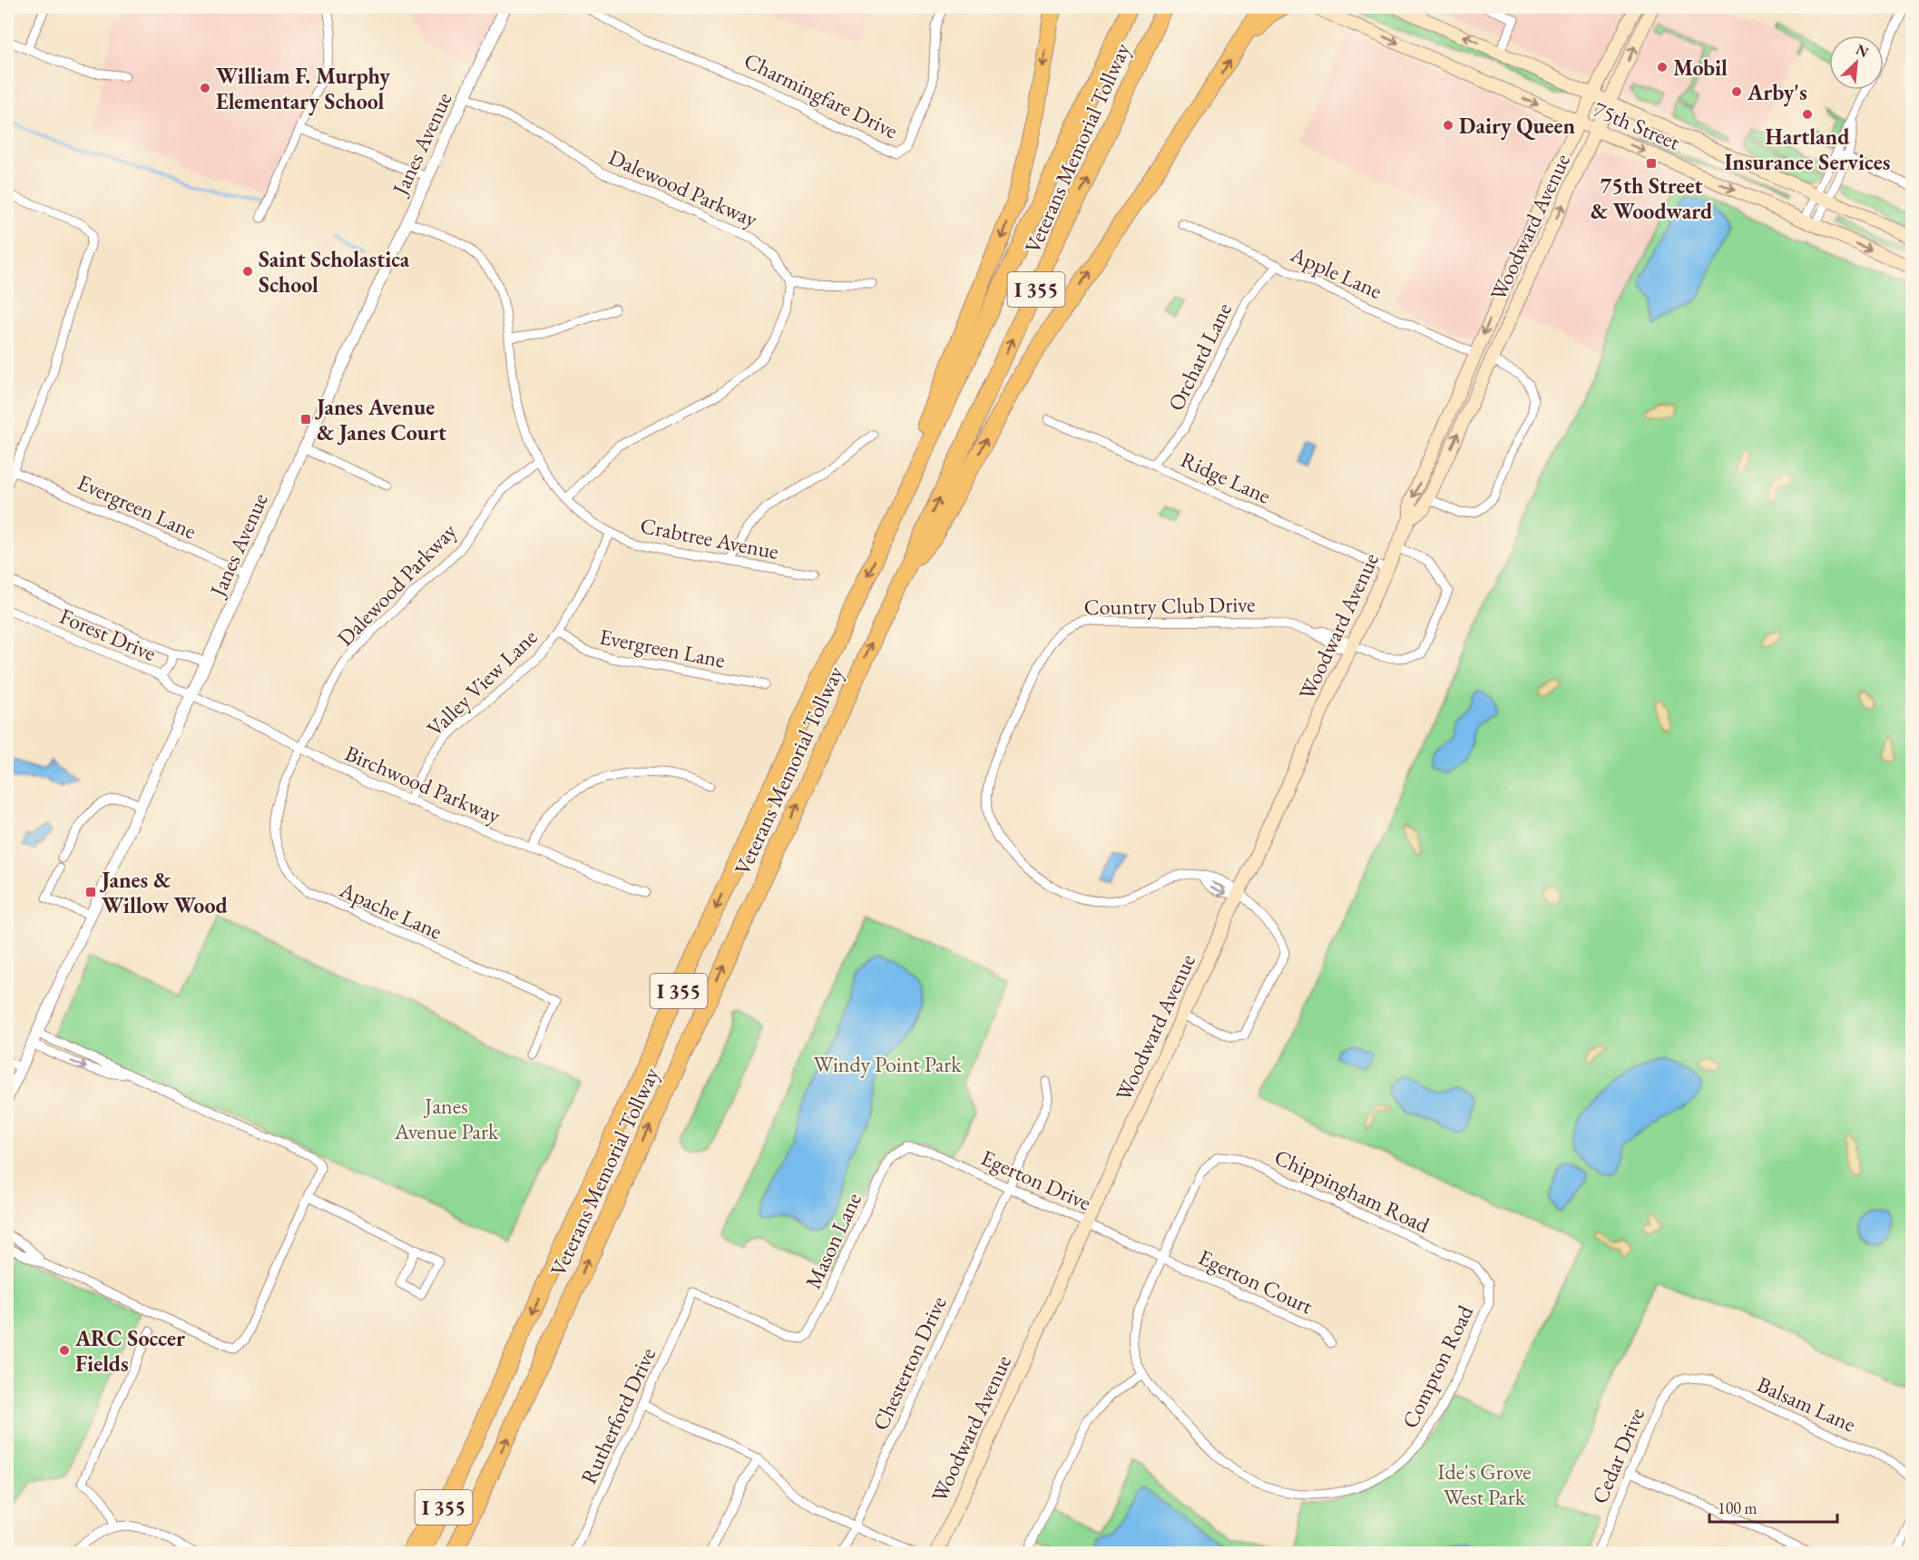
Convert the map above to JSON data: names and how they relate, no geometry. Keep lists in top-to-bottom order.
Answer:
{
  "streets": {
    "highway": ["Veterans Memorial Tollway", "I 355"],
    "main road": ["75th Street", "Woodward Avenue"],
    "street": [
      "Charmingfare Drive",
      "Janes Avenue",
      "Dalewood Parkway",
      "Apple Lane",
      "Orchard Lane",
      "Ridge Lane",
      "Evergreen Lane",
      "Crabtree Avenue",
      "Country Club Drive",
      "Forest Drive",
      "Valley View Lane",
      "Birchwood Parkway",
      "Apache Lane",
      "Egerton Drive",
      "Chippingham Road",
      "Mason Lane",
      "Egerton Court",
      "Chesterton Drive",
      "Compton Road",
      "Balsam Lane",
      "Rutherford Drive",
      "Cedar Drive"
    ]
  },
  "crossings": [
    ["75th Street", "Woodward Avenue"],
    ["Janes Avenue", "Dalewood Parkway"],
    ["Janes Avenue", "Evergreen Lane"],
    ["Janes Avenue", "Crabtree Avenue"],
    ["Janes Avenue", "Forest Drive"],
    ["Janes Avenue", "Birchwood Parkway"],
    ["Dalewood Parkway", "Crabtree Avenue"],
    ["Dalewood Parkway", "Birchwood Parkway"],
    ["Dalewood Parkway", "Apache Lane"],
    ["Woodward Avenue", "Apple Lane"],
    ["Woodward Avenue", "Ridge Lane"],
    ["Woodward Avenue", "Country Club Drive"],
    ["Woodward Avenue", "Egerton Drive"],
    ["Apple Lane", "Orchard Lane"],
    ["Orchard Lane", "Ridge Lane"],
    ["Evergreen Lane", "Valley View Lane"],
    ["Crabtree Avenue", "Valley View Lane"],
    ["Forest Drive", "Birchwood Parkway"],
    ["Valley View Lane", "Birchwood Parkway"],
    ["Birchwood Parkway", "Apache Lane"],
    ["Egerton Drive", "Chippingham Road"],
    ["Egerton Drive", "Mason Lane"],
    ["Egerton Drive", "Egerton Court"],
    ["Egerton Drive", "Chesterton Drive"],
    ["Chippingham Road", "Egerton Court"],
    ["Chippingham Road", "Compton Road"],
    ["Mason Lane", "Rutherford Drive"],
    ["Balsam Lane", "Cedar Drive"]
  ],
  "parks": ["Windy Point Park", "Janes Avenue Park", "Ide's Grove West Park"],
  "places": {
    "other": [
      "Mobil",
      "William F. Murphy Elementary School",
      "Arby's",
      "Hartland Insurance Services",
      "Dairy Queen",
      "Saint Scholastica School",
      "ARC Soccer Fields"
    ],
    "transit": ["75th Street & Woodward", "Janes Avenue & Janes Court", "Janes & Willow Wood"]
  },
  "scale_bar": "100 m",
  "north": "top right"
}
